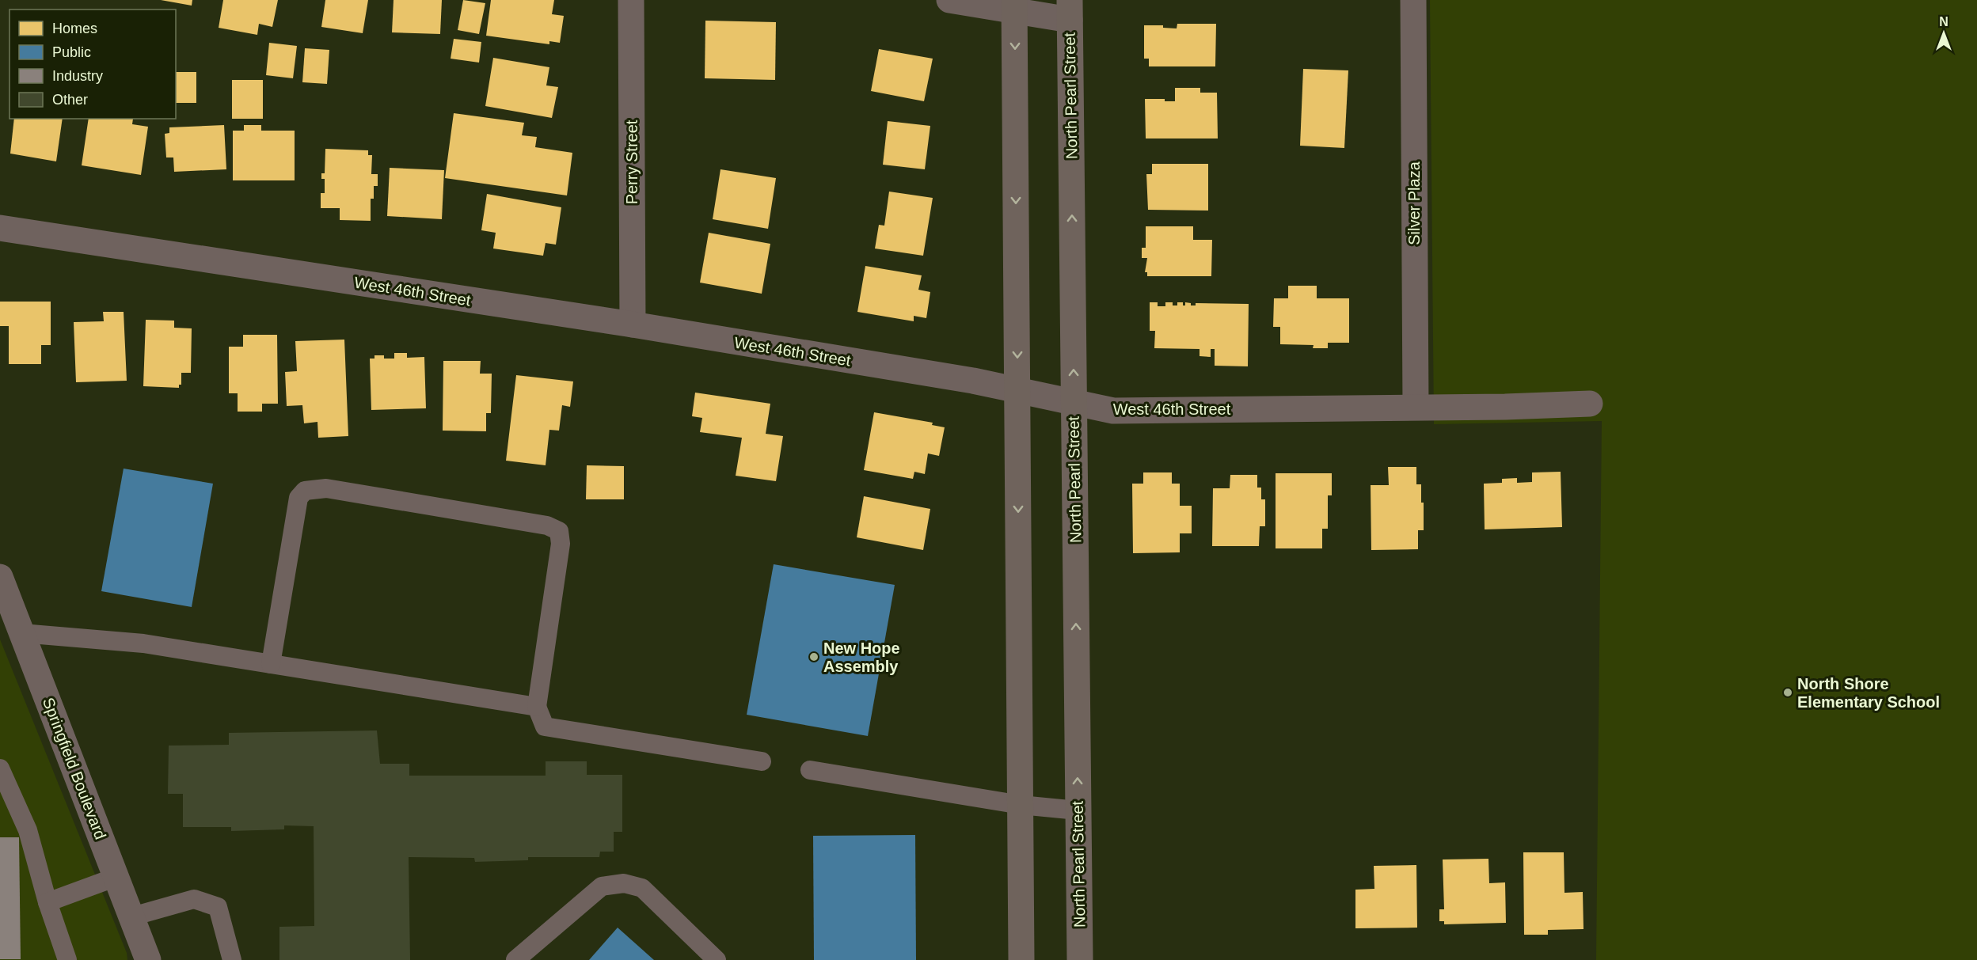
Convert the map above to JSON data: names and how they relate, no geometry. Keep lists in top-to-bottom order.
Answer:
{
  "streets": {
    "street": [
      "North Pearl Street",
      "Perry Street",
      "Silver Plaza",
      "West 46th Street",
      "Springfield Boulevard"
    ]
  },
  "crossings": [
    ["North Pearl Street", "West 46th Street"],
    ["Perry Street", "West 46th Street"],
    ["Silver Plaza", "West 46th Street"]
  ],
  "places": ["New Hope Assembly", "North Shore Elementary School"],
  "legend": [
    "Homes",
    "Public",
    "Industry",
    "Other"
  ],
  "north": "top"
}
